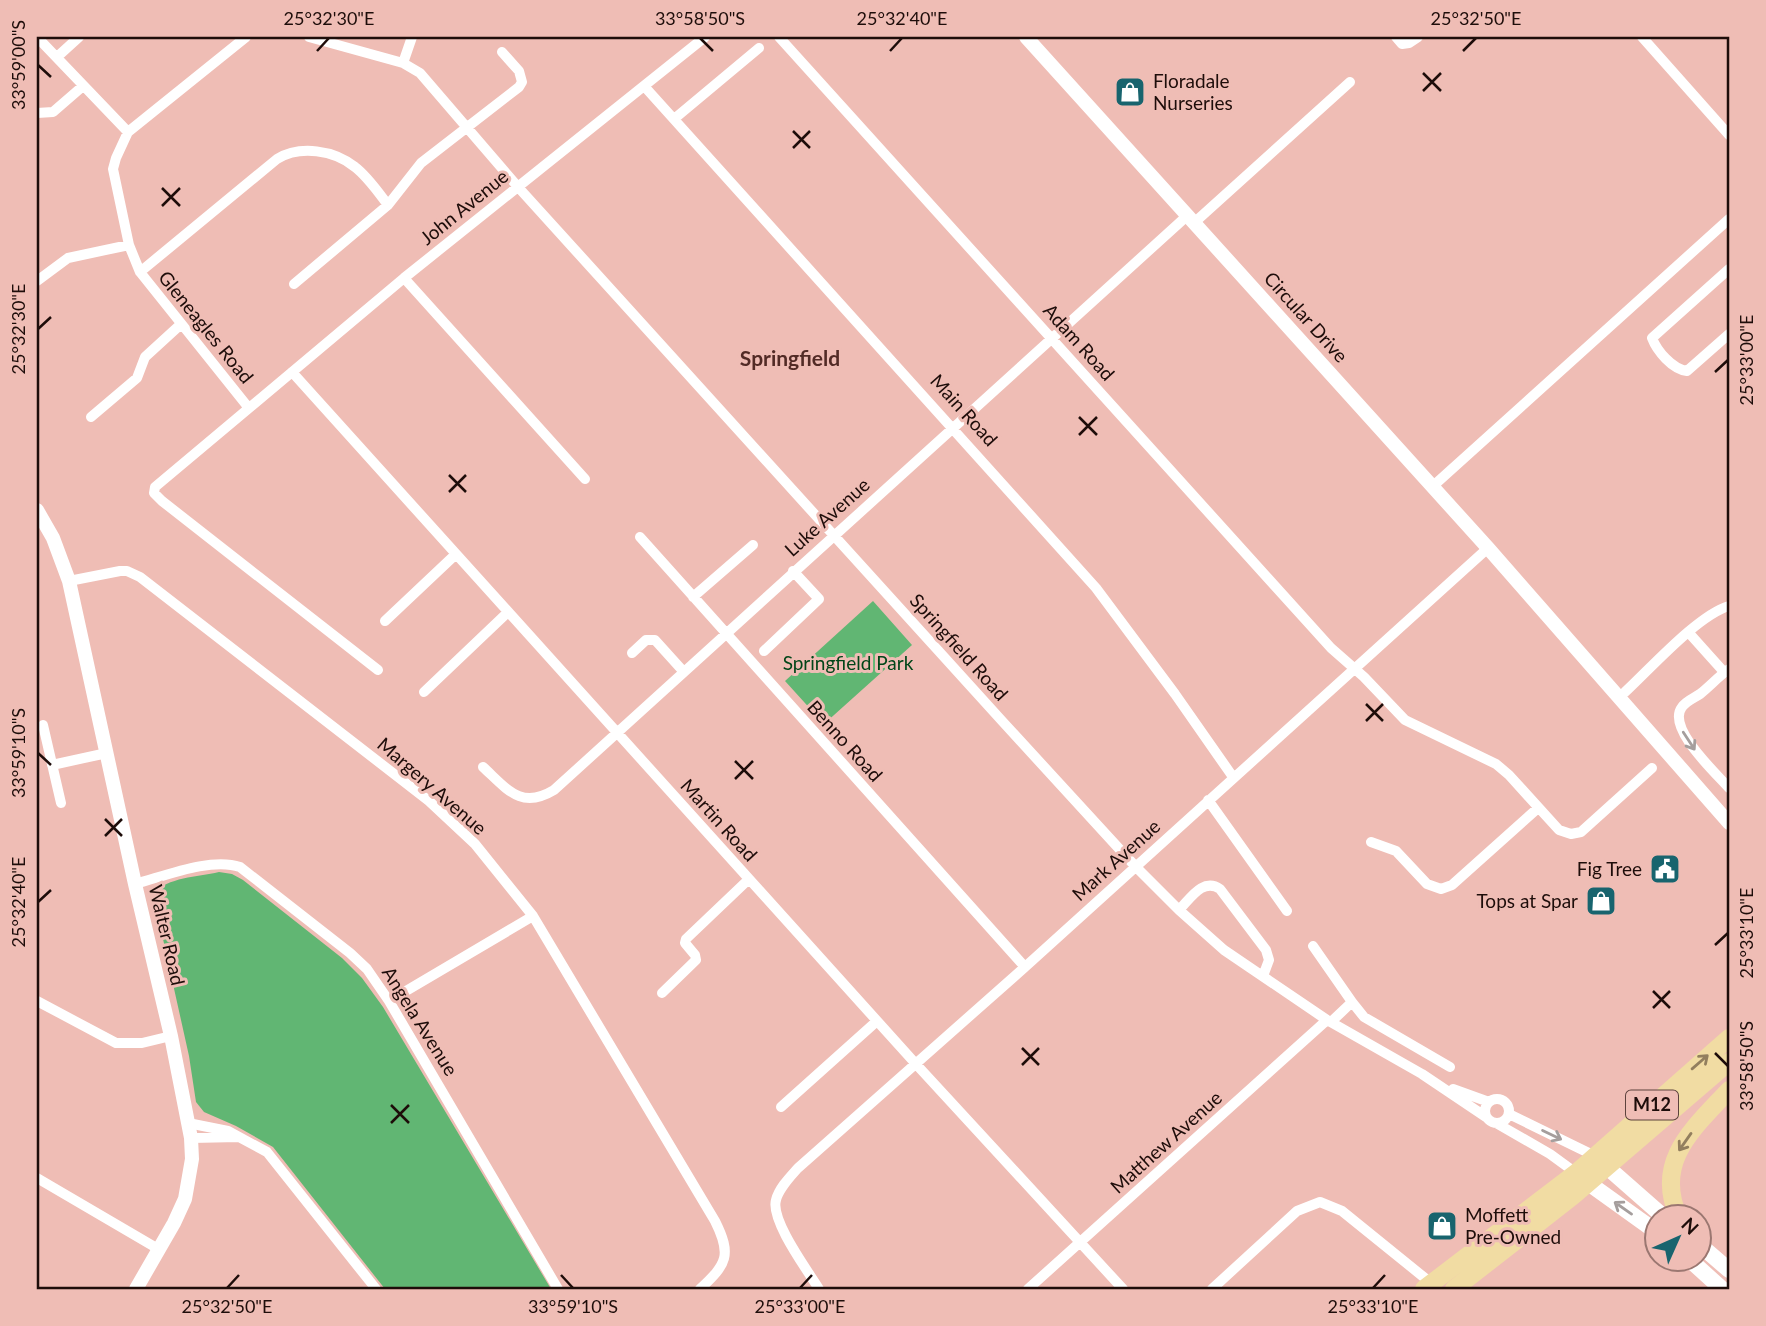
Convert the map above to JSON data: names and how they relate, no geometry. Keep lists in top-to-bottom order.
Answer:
{
  "streets": {
    "main road": ["M12"],
    "street": [
      "John Avenue",
      "Circular Drive",
      "Gleneagles Road",
      "Adam Road",
      "Main Road",
      "Luke Avenue",
      "Springfield Road",
      "Benno Road",
      "Margery Avenue",
      "Martin Road",
      "Mark Avenue",
      "Walter Road",
      "Angela Avenue",
      "Matthew Avenue"
    ]
  },
  "crossings": [
    ["John Avenue", "Gleneagles Road"],
    ["John Avenue", "Main Road"],
    ["John Avenue", "Springfield Road"],
    ["John Avenue", "Martin Road"],
    ["Circular Drive", "Luke Avenue"],
    ["Circular Drive", "Mark Avenue"],
    ["Adam Road", "Luke Avenue"],
    ["Adam Road", "Mark Avenue"],
    ["Main Road", "Luke Avenue"],
    ["Main Road", "Mark Avenue"],
    ["Luke Avenue", "Springfield Road"],
    ["Luke Avenue", "Benno Road"],
    ["Luke Avenue", "Martin Road"],
    ["Springfield Road", "Mark Avenue"],
    ["Springfield Road", "M12"],
    ["Springfield Road", "Matthew Avenue"],
    ["Benno Road", "Mark Avenue"],
    ["Margery Avenue", "Walter Road"],
    ["Martin Road", "Mark Avenue"],
    ["Martin Road", "Matthew Avenue"],
    ["Walter Road", "Angela Avenue"]
  ],
  "districts": ["Springfield"],
  "parks": ["Springfield Park"],
  "places": {
    "shop": ["Floradale Nurseries", "Tops at Spar", "Moffett Pre-Owned"],
    "public building": ["Fig Tree"]
  },
  "north": "top right",
  "coordinates": [
    "25°32'30\"E",
    "33°58'50\"S",
    "25°32'40\"E",
    "25°32'50\"E",
    "33°59'00\"S",
    "25°33'00\"E",
    "33°59'10\"S",
    "25°33'10\"E"
  ]
}
